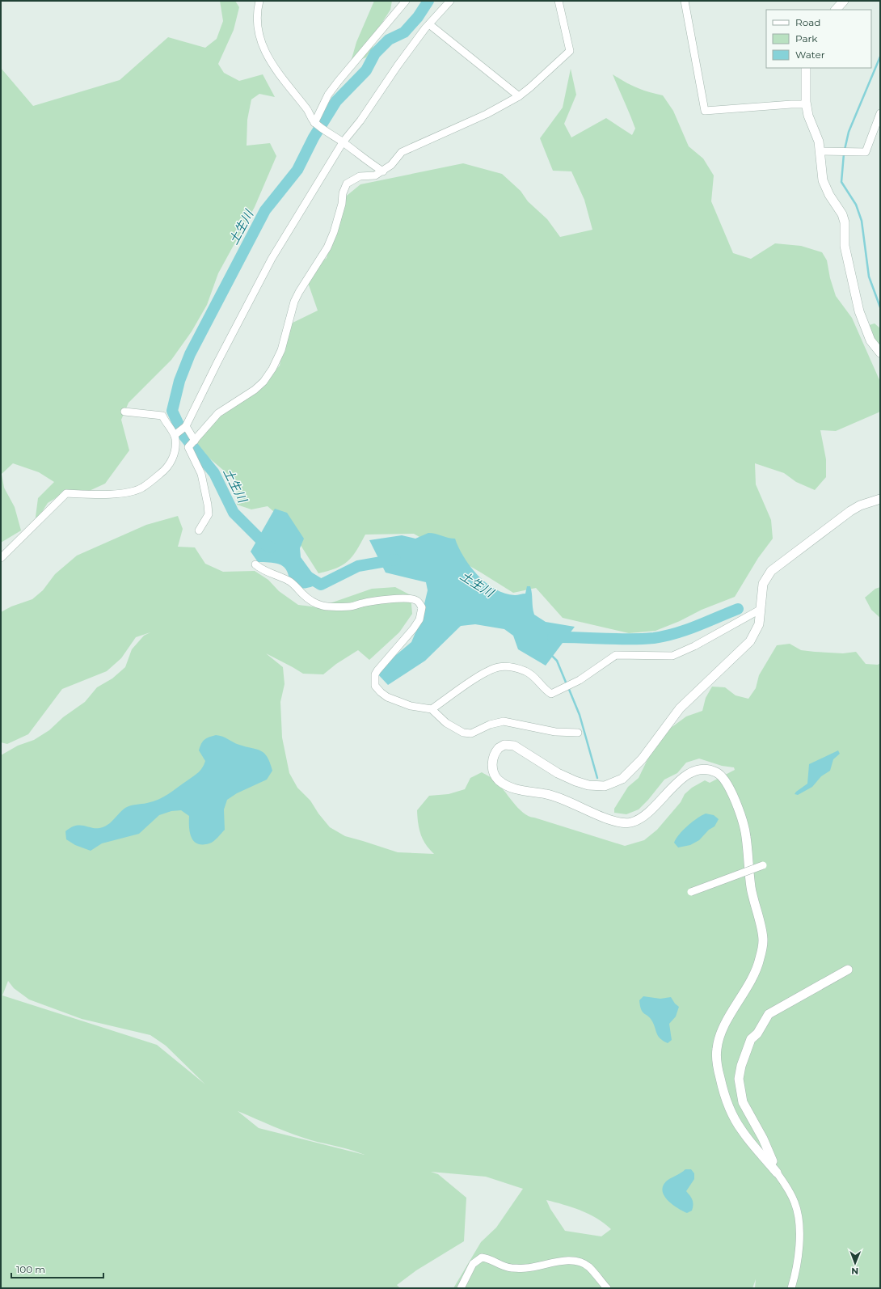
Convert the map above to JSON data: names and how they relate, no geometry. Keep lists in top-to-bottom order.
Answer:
{
  "water": ["土生川"],
  "legend": ["Road", "Park", "Water"],
  "scale_bar": "100 m",
  "north": "bottom"
}
